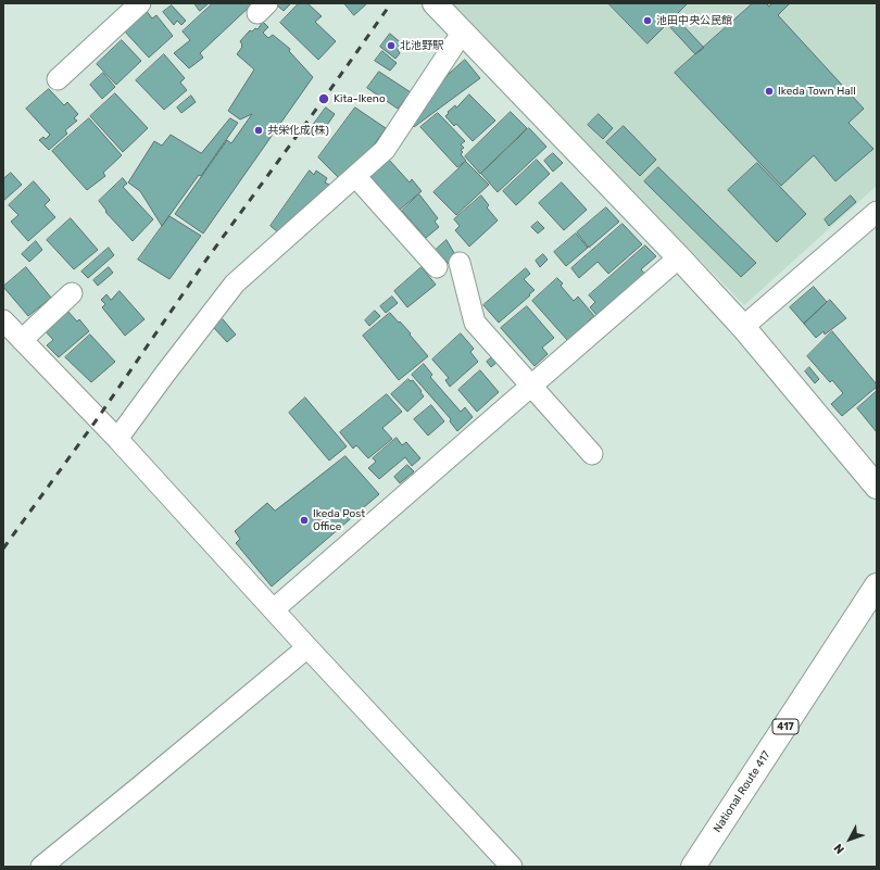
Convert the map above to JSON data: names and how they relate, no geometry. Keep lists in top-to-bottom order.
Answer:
{
  "streets": {
    "main road": ["417", "National Route 417"]
  },
  "places": [
    "池田中央公民館",
    "北池野駅",
    "Ikeda Town Hall",
    "Kita-Ikeno",
    "共栄化成(株)",
    "Ikeda Post Office"
  ],
  "north": "bottom left"
}
